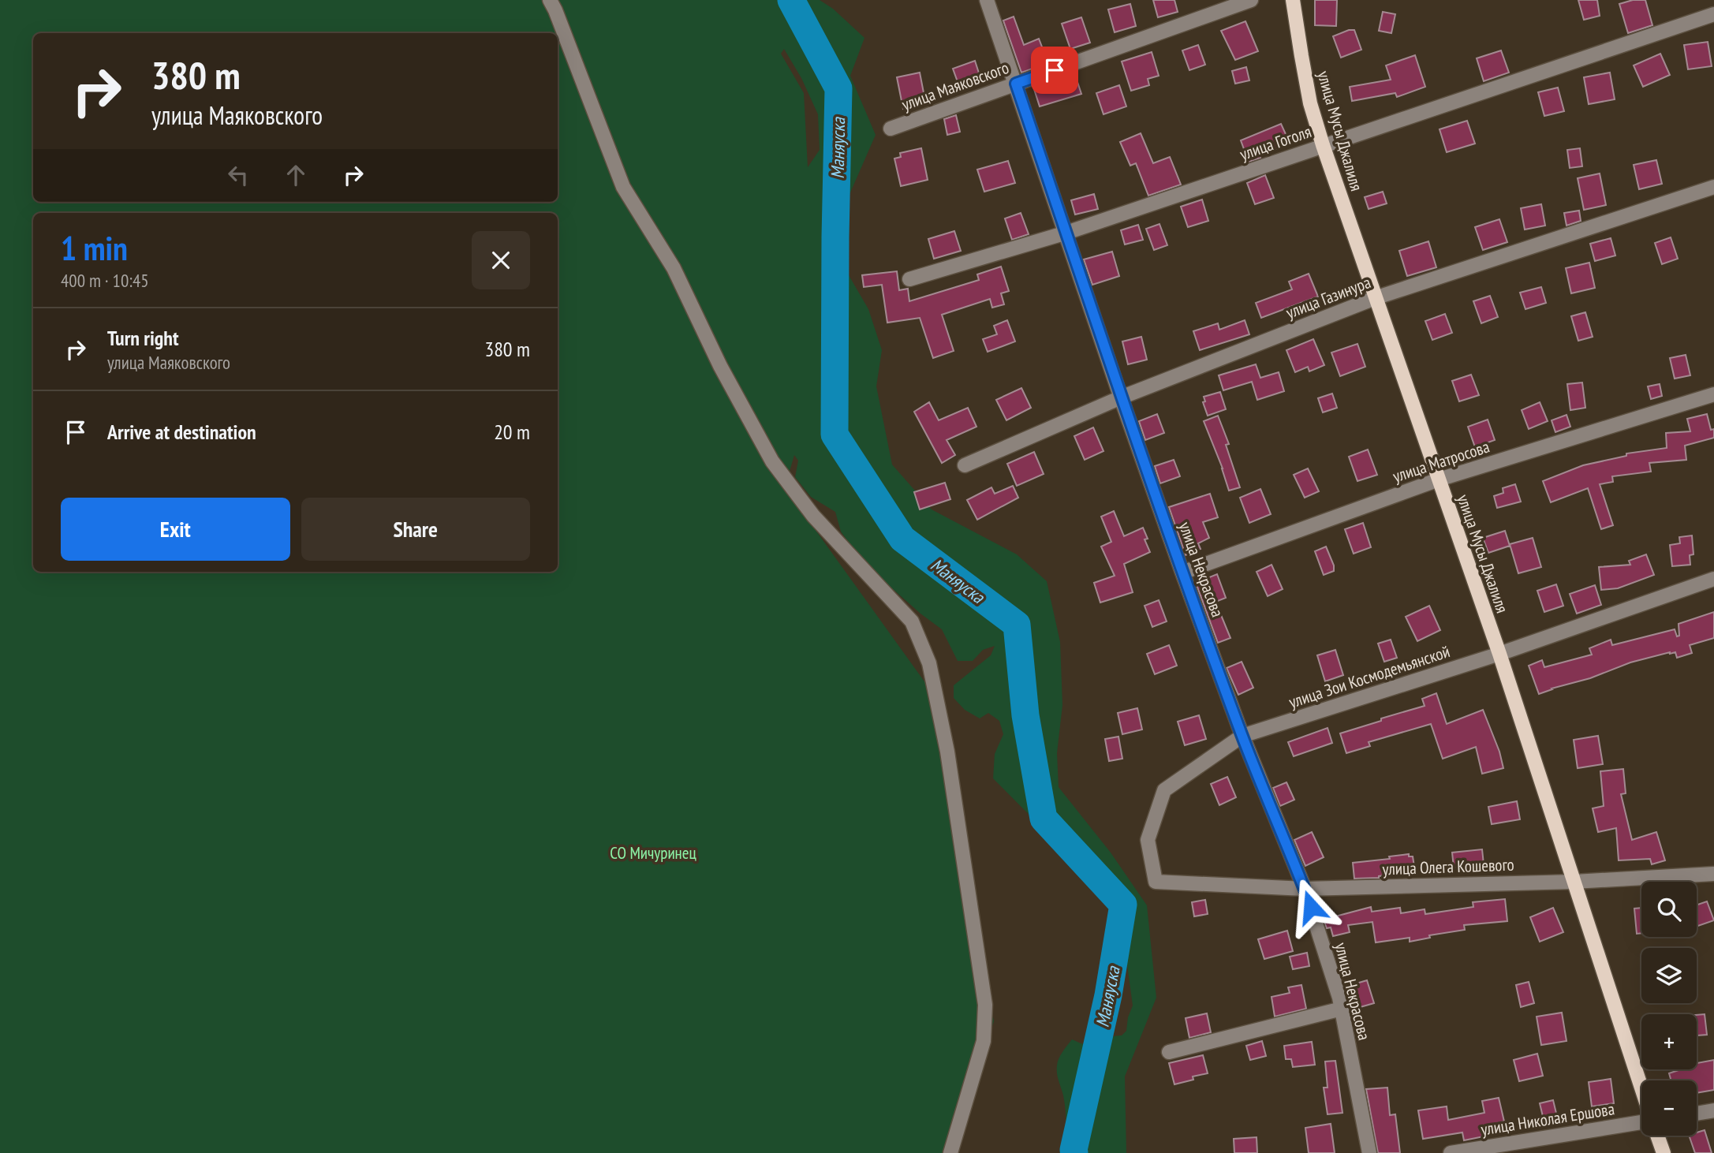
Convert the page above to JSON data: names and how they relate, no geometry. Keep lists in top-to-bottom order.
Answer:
{
  "streets": {
    "main road": ["улица Мусы Джалиля"],
    "street": [
      "улица Маяковского",
      "улица Гоголя",
      "улица Газинура",
      "улица Матросова",
      "улица Некрасова",
      "улица Зои Космодемьянской",
      "улица Олега Кошевого",
      "улица Николая Ершова"
    ]
  },
  "crossings": [
    ["улица Маяковского", "улица Некрасова"],
    ["улица Мусы Джалиля", "улица Гоголя"],
    ["улица Мусы Джалиля", "улица Газинура"],
    ["улица Мусы Джалиля", "улица Матросова"],
    ["улица Мусы Джалиля", "улица Зои Космодемьянской"],
    ["улица Мусы Джалиля", "улица Олега Кошевого"],
    ["улица Гоголя", "улица Некрасова"],
    ["улица Газинура", "улица Некрасова"],
    ["улица Матросова", "улица Некрасова"],
    ["улица Некрасова", "улица Зои Космодемьянской"],
    ["улица Некрасова", "улица Олега Кошевого"],
    ["улица Зои Космодемьянской", "улица Олега Кошевого"]
  ],
  "water": ["Маняуска"],
  "parks": ["СО Мичуринец"],
  "page": {
    "turn": ["380 m", "улица Маяковского"],
    "heading": ["1 min", "400 m · 10:45"],
    "list": [
      {
        "name": "Turn right",
        "note": "улица Маяковского",
        "value": "380 m"
      },
      {
        "name": "Arrive at destination",
        "value": "20 m"
      }
    ],
    "buttons": ["Exit", "Share"],
    "map_buttons": ["+", "−"]
  }
}
